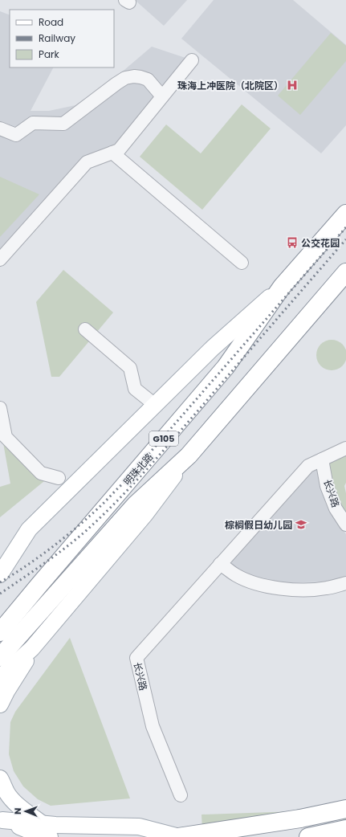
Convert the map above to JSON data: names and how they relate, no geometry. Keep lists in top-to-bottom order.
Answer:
{
  "streets": {
    "highway": ["G105", "明珠北路"],
    "lane": ["长兴路"]
  },
  "places": {
    "hospital": ["珠海上冲医院（北院区）"],
    "bus stop": ["公交花园"],
    "school or university": ["棕榈假日幼儿园"]
  },
  "legend": ["Road", "Railway", "Park"],
  "north": "left"
}
